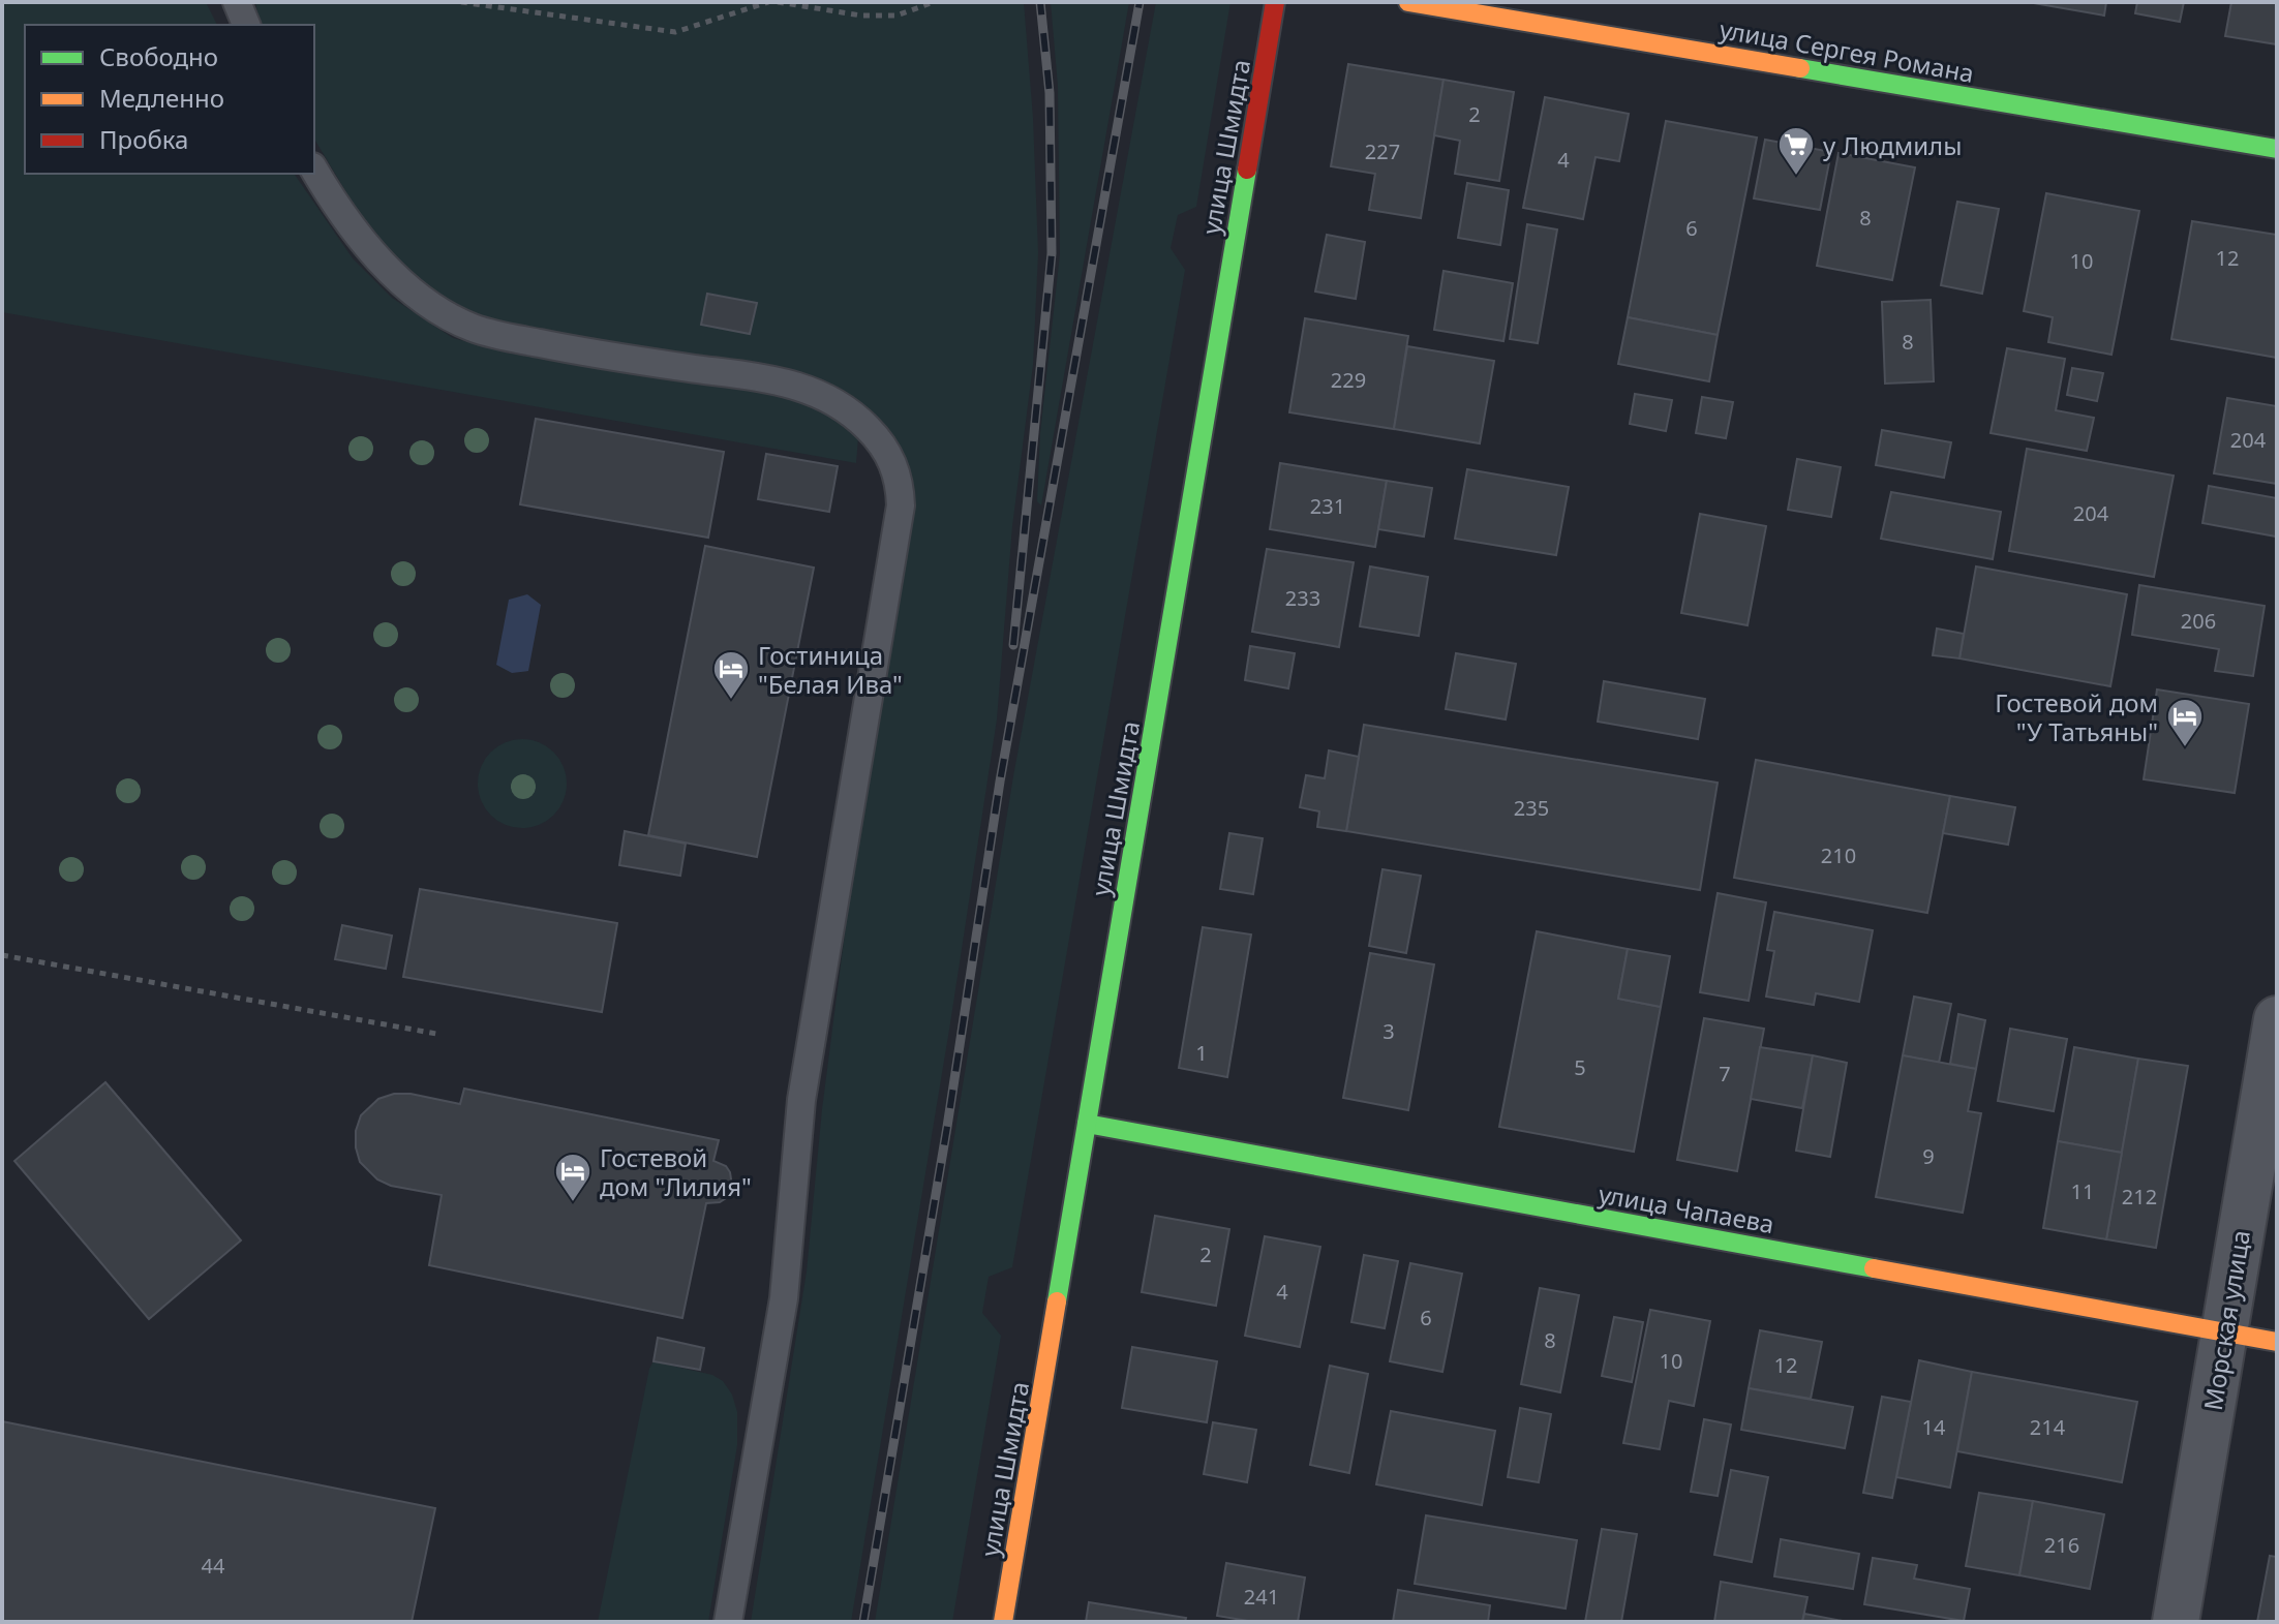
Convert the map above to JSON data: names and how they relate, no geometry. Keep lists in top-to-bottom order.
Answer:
{
  "streets": {
    "street": [
      "улица Сергея Романа",
      "улица Шмидта",
      "улица Чапаева",
      "Морская улица"
    ]
  },
  "crossings": [
    ["улица Шмидта", "улица Чапаева"],
    ["улица Чапаева", "Морская улица"]
  ],
  "places": {
    "supermarket": ["у Людмилы"],
    "hotel": ["Гостиница \"Белая Ива\"", "Гостевой дом \"У Татьяны\"", "Гостевой дом \"Лилия\""]
  },
  "house_numbers": [
    "2",
    "227",
    "4",
    "8",
    "6",
    "12",
    "10",
    "8",
    "229",
    "204",
    "231",
    "204",
    "233",
    "206",
    "235",
    "210",
    "3",
    "1",
    "5",
    "7",
    "9",
    "11",
    "212",
    "2",
    "4",
    "6",
    "8",
    "10",
    "12",
    "14",
    "214",
    "216",
    "44",
    "241"
  ],
  "legend": ["Свободно", "Медленно", "Пробка"]
}
